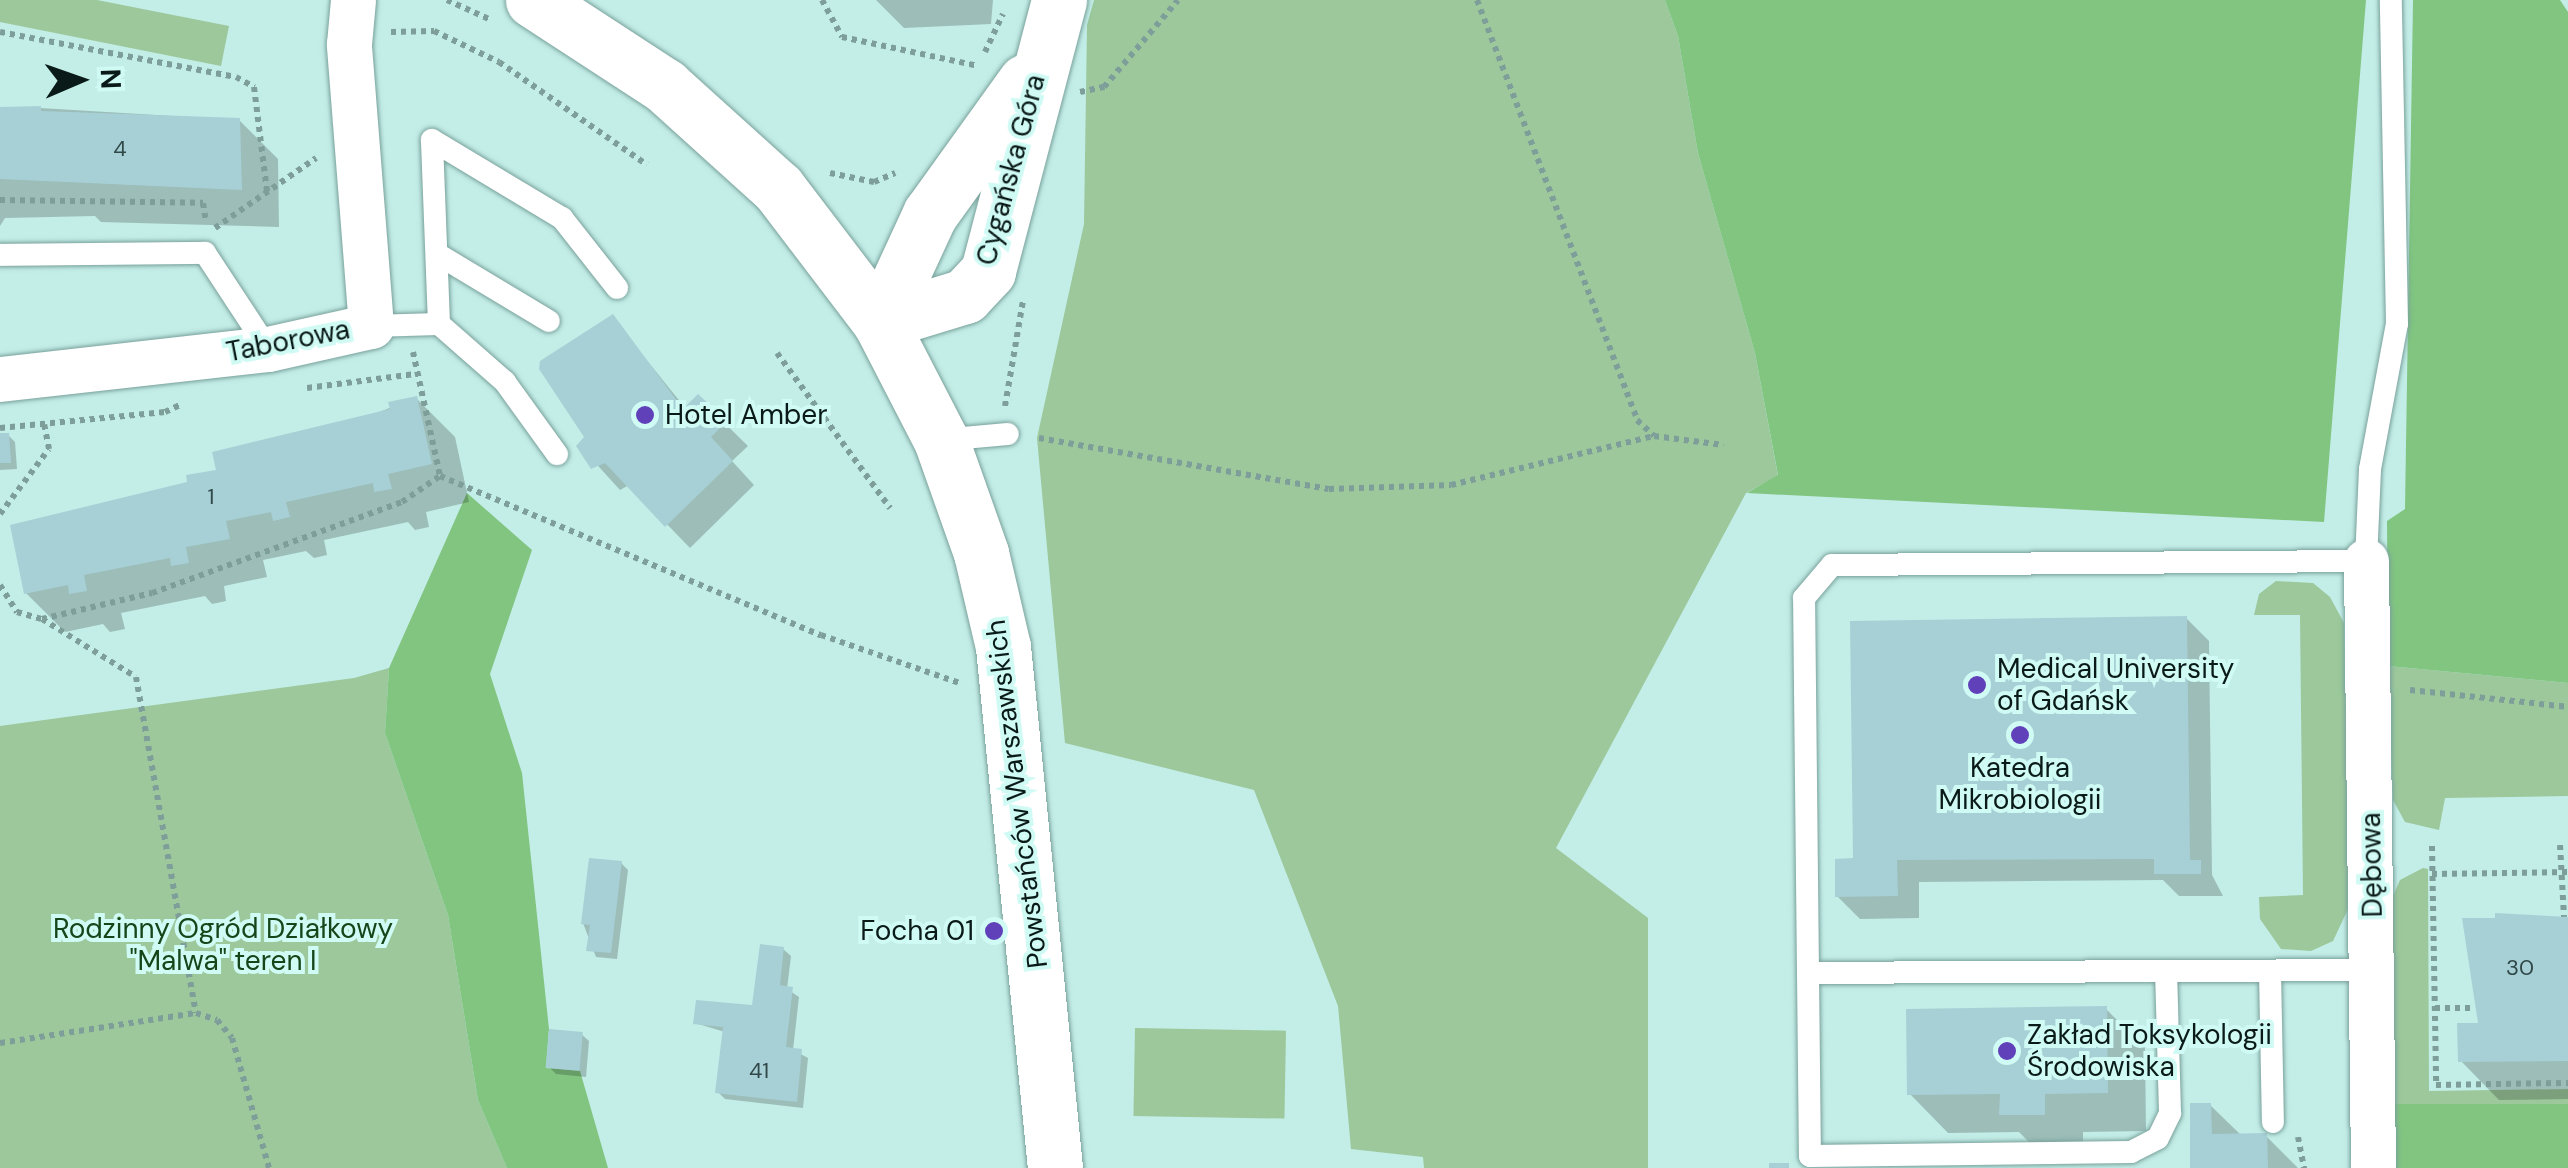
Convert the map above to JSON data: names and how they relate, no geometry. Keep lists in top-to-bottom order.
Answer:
{
  "streets": {
    "street": [
      "Cygańska Góra",
      "Taborowa",
      "Powstańców Warszawskich",
      "Dębowa"
    ]
  },
  "crossings": [
    ["Cygańska Góra", "Powstańców Warszawskich"]
  ],
  "parks": ["Rodzinny Ogród Działkowy \"Malwa\" teren I"],
  "places": [
    "Hotel Amber",
    "Medical University of Gdańsk",
    "Katedra Mikrobiologii",
    "Focha 01",
    "Zakład Toksykologii Środowiska"
  ],
  "house_numbers": [
    "4",
    "1",
    "30",
    "41"
  ],
  "north": "right"
}
